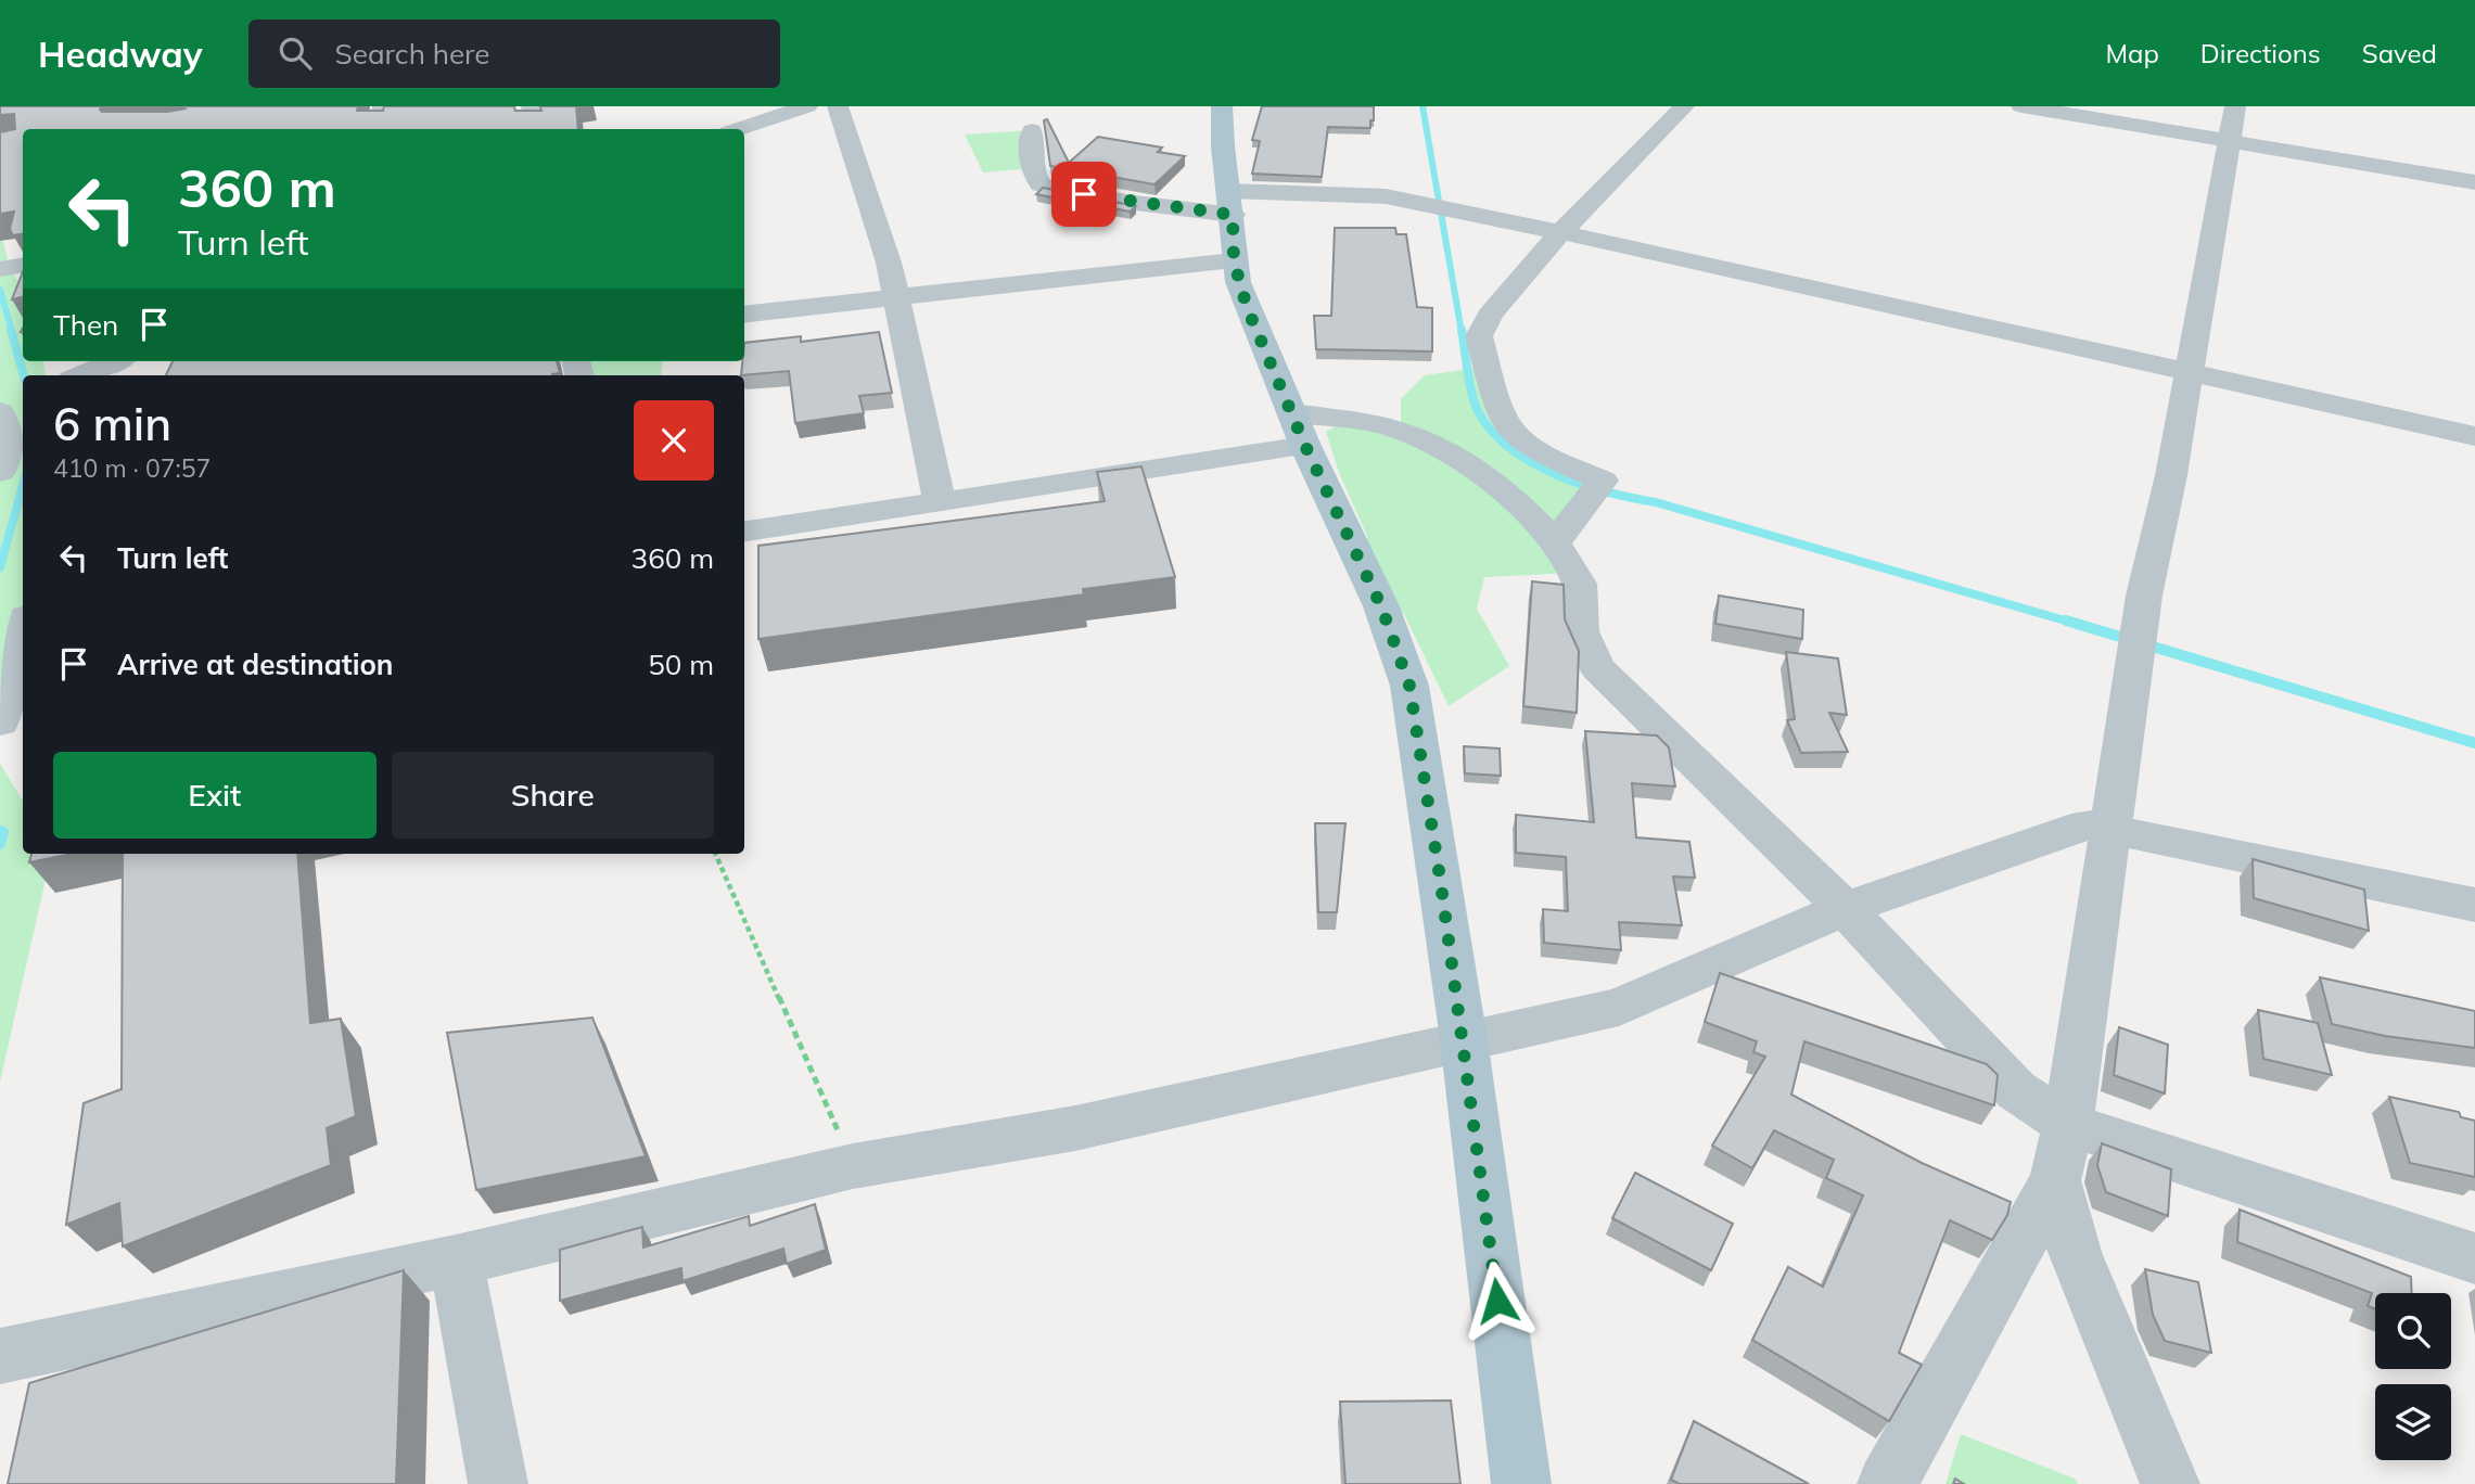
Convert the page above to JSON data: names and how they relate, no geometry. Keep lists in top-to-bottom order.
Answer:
{
  "page": {
    "header": "Headway",
    "search": "Search here",
    "nav": ["Map", "Directions", "Saved"],
    "turn": ["360 m", "Turn left"],
    "then": "Then",
    "heading": ["6 min", "410 m · 07:57"],
    "list": [
      {
        "name": "Turn left",
        "value": "360 m"
      },
      {
        "name": "Arrive at destination",
        "value": "50 m"
      }
    ],
    "buttons": ["Exit", "Share"]
  }
}
